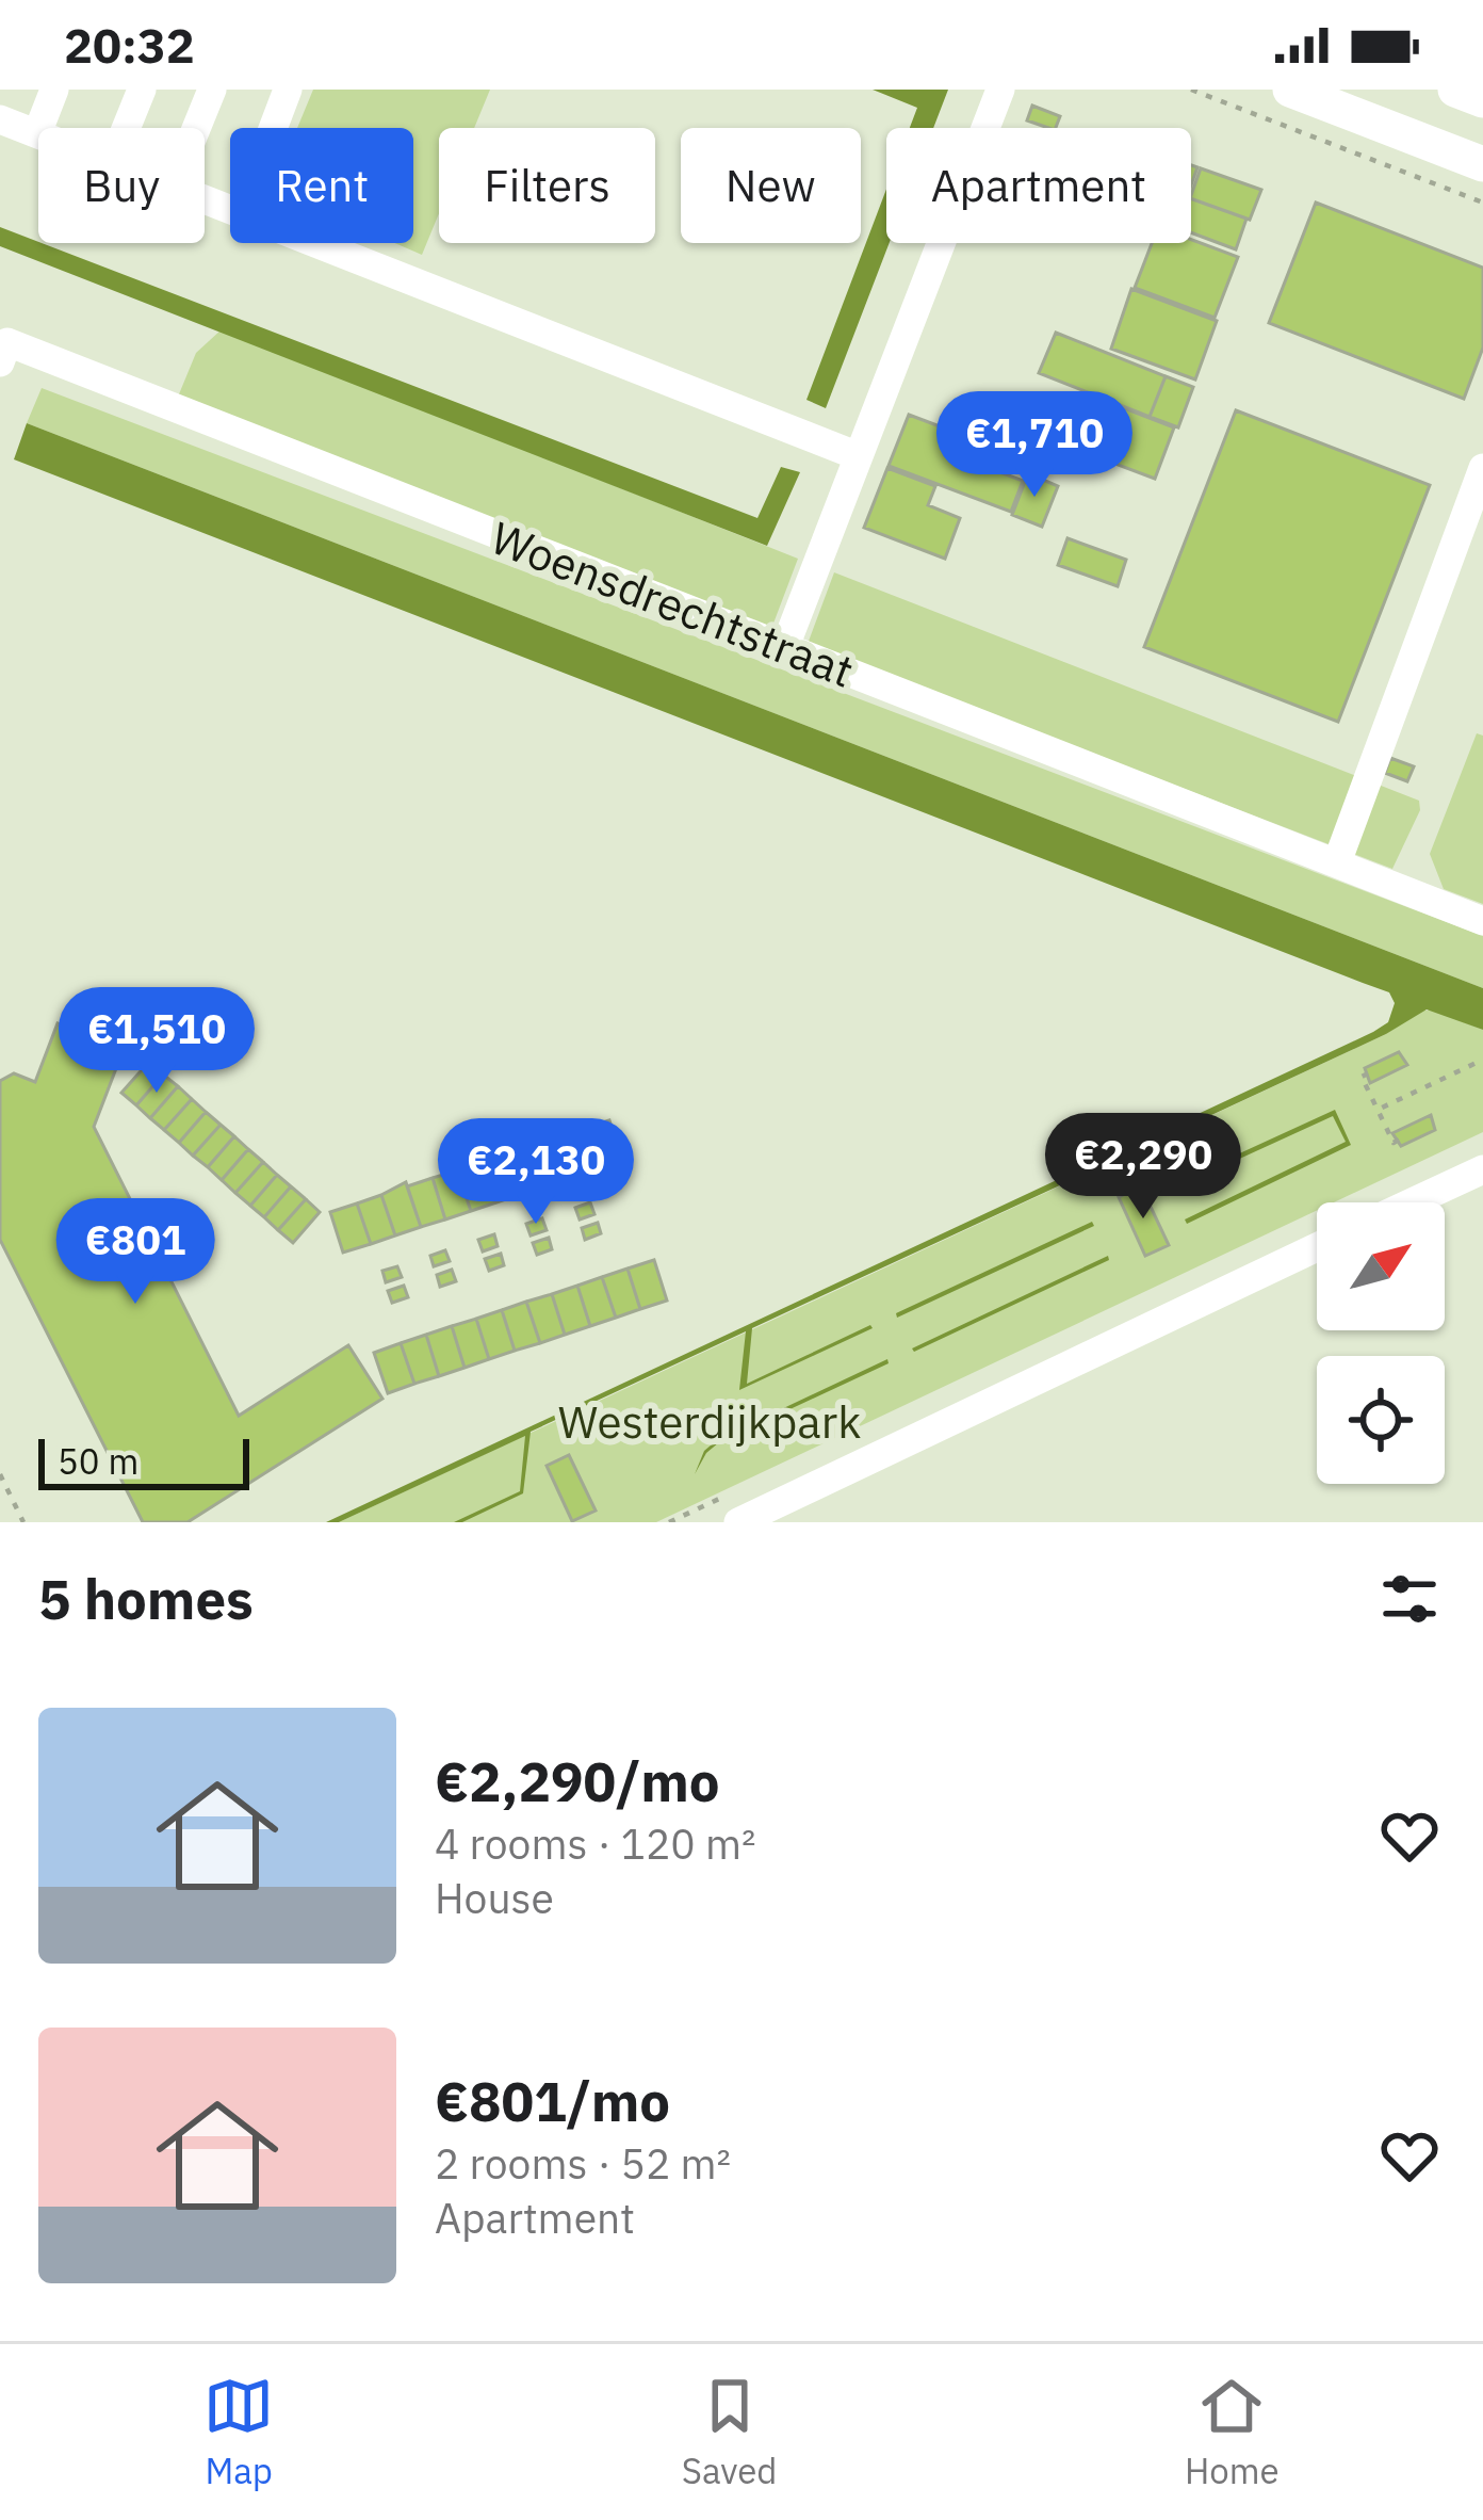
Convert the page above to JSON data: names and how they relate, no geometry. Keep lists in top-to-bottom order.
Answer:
{
  "streets": {
    "street": ["Woensdrechtstraat"]
  },
  "parks": ["Westerdijkpark"],
  "scale_bar": "50 m",
  "north": "top right",
  "page": {
    "status": "20:32",
    "chip": [
      "Buy",
      "Rent",
      "Filters",
      "New",
      "Apartment"
    ],
    "price": [
      "€1,710",
      "€1,510",
      "€2,290",
      "€2,130",
      "€801"
    ],
    "scale": "50 m",
    "heading": "5 homes",
    "list": [
      {
        "name": "€2,290/mo",
        "note": "4 rooms · 120 m² · House"
      },
      {
        "name": "€801/mo",
        "note": "2 rooms · 52 m² · Apartment"
      }
    ],
    "tabs": ["Map", "Saved", "Home"]
  }
}
